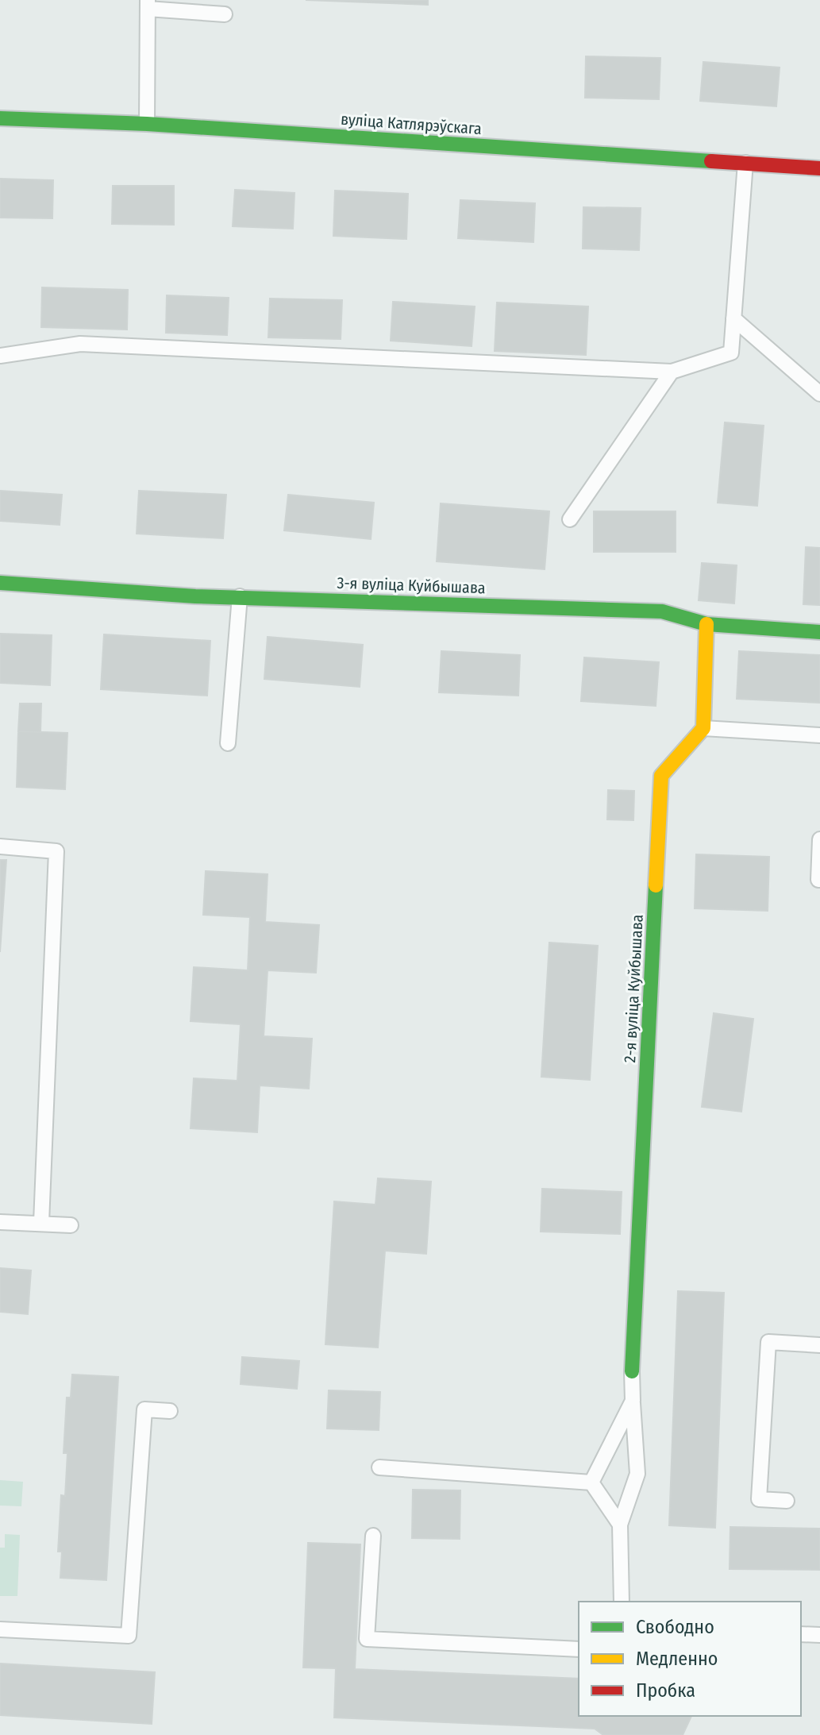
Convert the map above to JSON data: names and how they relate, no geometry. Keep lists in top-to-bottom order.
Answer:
{
  "streets": {
    "street": ["вуліца Катлярэўскага", "3-я вуліца Куйбышава", "2-я вуліца Куйбышава"]
  },
  "legend": ["Свободно", "Медленно", "Пробка"]
}
